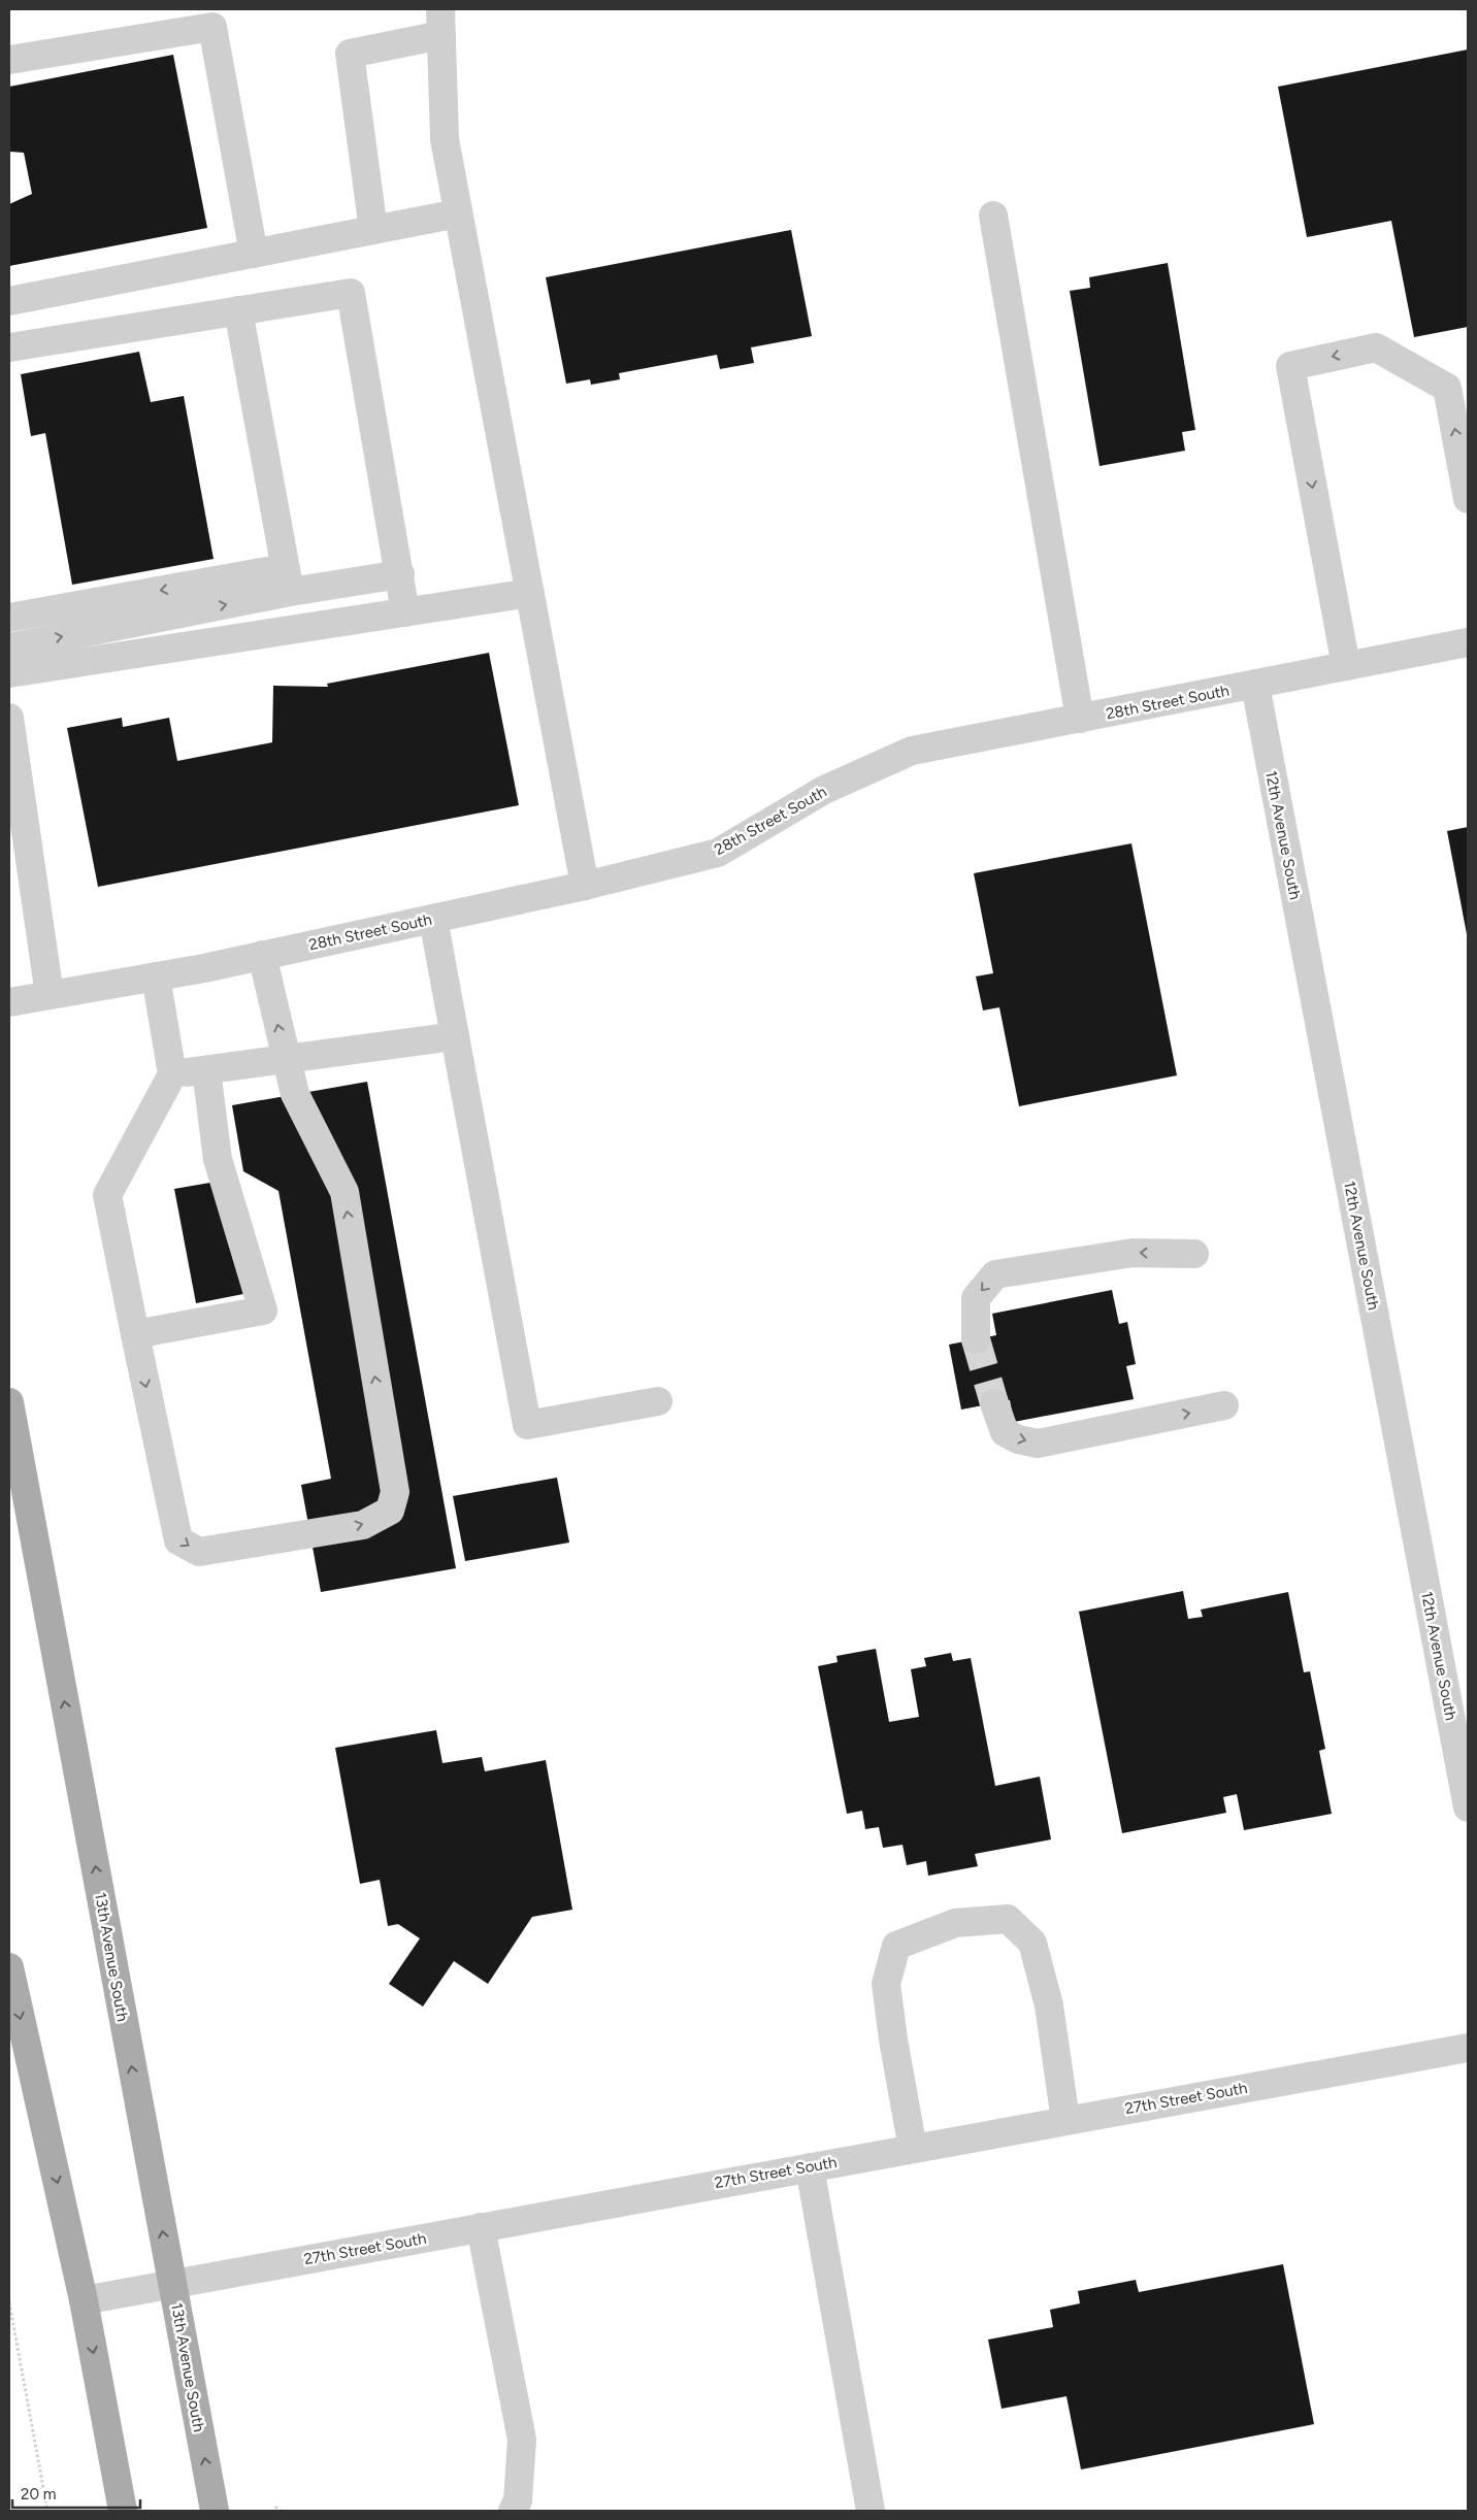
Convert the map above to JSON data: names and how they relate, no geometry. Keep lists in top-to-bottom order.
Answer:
{
  "streets": {
    "main road": ["13th Avenue South"],
    "street": ["28th Street South", "12th Avenue South", "27th Street South"]
  },
  "crossings": [
    ["28th Street South", "12th Avenue South"],
    ["13th Avenue South", "27th Street South"]
  ],
  "scale_bar": "20 m"
}
